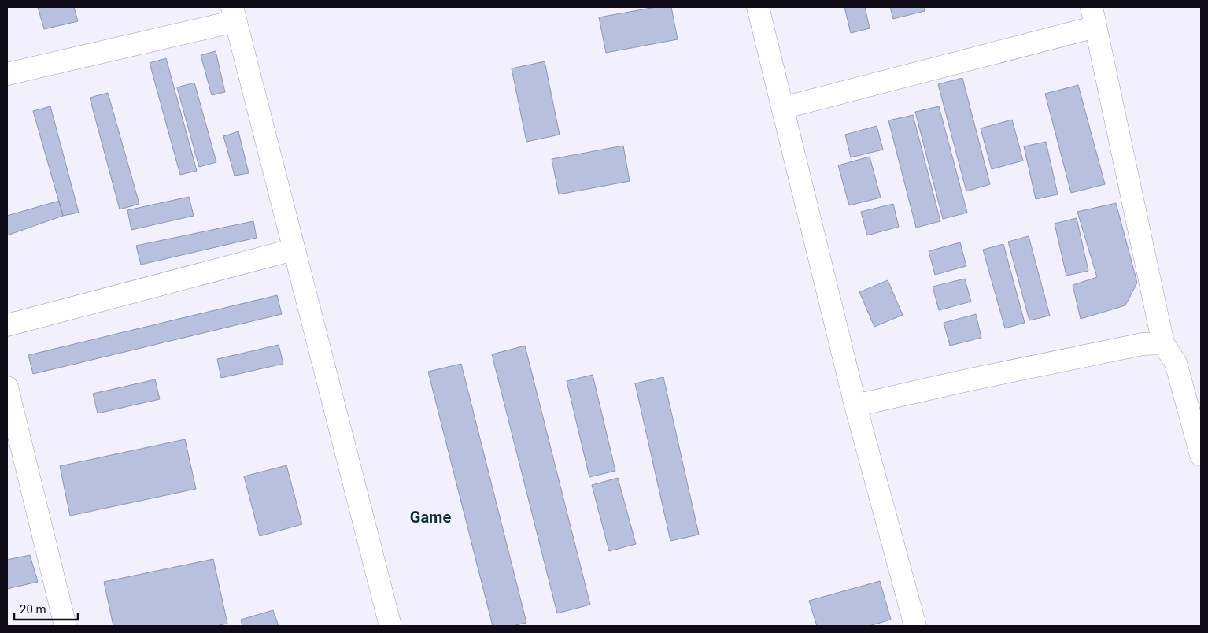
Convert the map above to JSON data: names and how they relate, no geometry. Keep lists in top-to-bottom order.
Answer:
{
  "districts": ["Game"],
  "scale_bar": "20 m"
}
